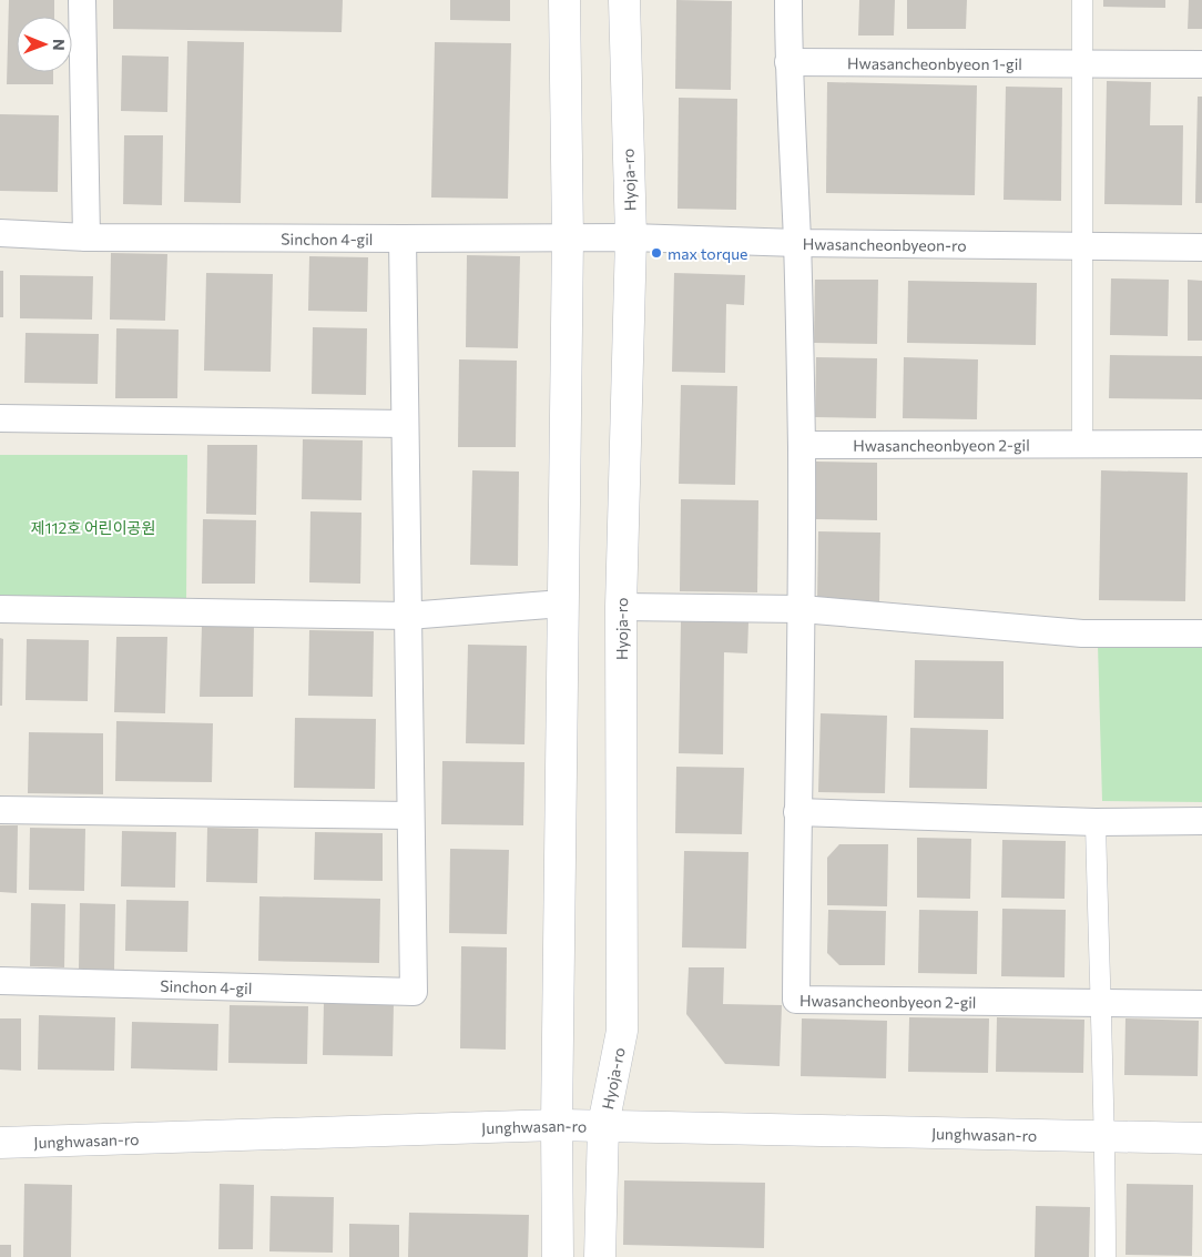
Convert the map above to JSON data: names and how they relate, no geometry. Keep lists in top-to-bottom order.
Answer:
{
  "streets": {
    "street": [
      "Hwasancheonbyeon 1-gil",
      "Hyoja-ro",
      "Sinchon 4-gil",
      "Hwasancheonbyeon-ro",
      "Hwasancheonbyeon 2-gil",
      "Junghwasan-ro"
    ]
  },
  "crossings": [
    ["Hyoja-ro", "Hwasancheonbyeon-ro"],
    ["Hyoja-ro", "Junghwasan-ro"],
    ["Sinchon 4-gil", "Hwasancheonbyeon-ro"],
    ["Hwasancheonbyeon-ro", "Hwasancheonbyeon 2-gil"]
  ],
  "parks": ["제112호 어린이공원"],
  "places": ["max torque"],
  "north": "right"
}
